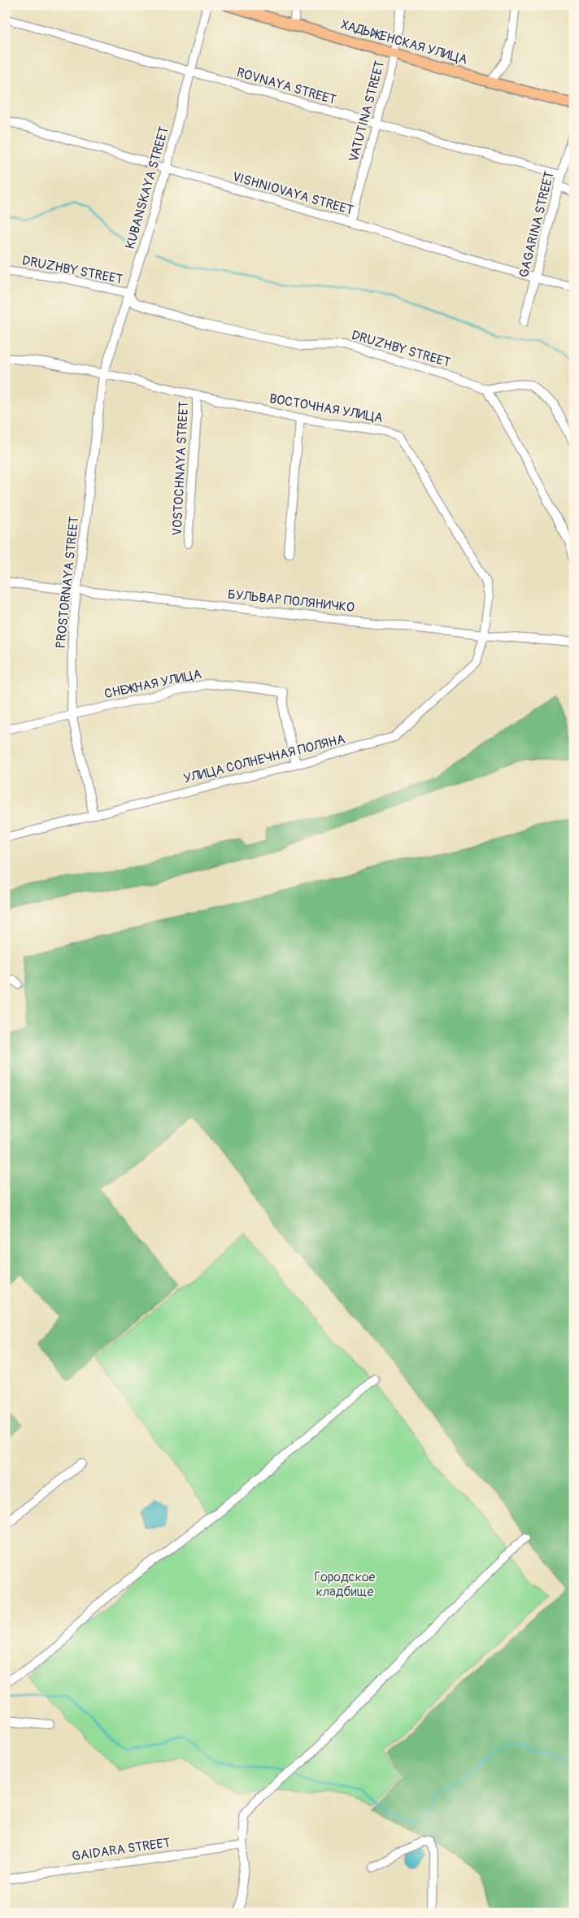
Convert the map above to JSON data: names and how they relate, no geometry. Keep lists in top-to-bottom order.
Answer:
{
  "streets": {
    "main road": ["ХАДЫЖЕНСКАЯ УЛИЦА"],
    "street": [
      "ROVNAYA STREET",
      "VATUTINA STREET",
      "KUBANSKAYA STREET",
      "VISHNIOVAYA STREET",
      "GAGARINA STREET",
      "DRUZHBY STREET",
      "ВОСТОЧНАЯ УЛИЦА",
      "VOSTOCHNAYA STREET",
      "PROSTORNAYA STREET",
      "БУЛЬВАР ПОЛЯНИЧКО",
      "СНЕЖНАЯ УЛИЦА",
      "УЛИЦА СОЛНЕЧНАЯ ПОЛЯНА",
      "GAIDARA STREET"
    ]
  },
  "crossings": [
    ["ХАДЫЖЕНСКАЯ УЛИЦА", "VATUTINA STREET"],
    ["ROVNAYA STREET", "VATUTINA STREET"],
    ["ROVNAYA STREET", "KUBANSKAYA STREET"],
    ["ROVNAYA STREET", "GAGARINA STREET"],
    ["VATUTINA STREET", "VISHNIOVAYA STREET"],
    ["KUBANSKAYA STREET", "VISHNIOVAYA STREET"],
    ["KUBANSKAYA STREET", "DRUZHBY STREET"],
    ["KUBANSKAYA STREET", "ВОСТОЧНАЯ УЛИЦА"],
    ["KUBANSKAYA STREET", "PROSTORNAYA STREET"],
    ["VISHNIOVAYA STREET", "GAGARINA STREET"],
    ["ВОСТОЧНАЯ УЛИЦА", "VOSTOCHNAYA STREET"],
    ["ВОСТОЧНАЯ УЛИЦА", "PROSTORNAYA STREET"],
    ["ВОСТОЧНАЯ УЛИЦА", "БУЛЬВАР ПОЛЯНИЧКО"],
    ["ВОСТОЧНАЯ УЛИЦА", "УЛИЦА СОЛНЕЧНАЯ ПОЛЯНА"],
    ["PROSTORNAYA STREET", "БУЛЬВАР ПОЛЯНИЧКО"],
    ["PROSTORNAYA STREET", "СНЕЖНАЯ УЛИЦА"],
    ["PROSTORNAYA STREET", "УЛИЦА СОЛНЕЧНАЯ ПОЛЯНА"],
    ["БУЛЬВАР ПОЛЯНИЧКО", "УЛИЦА СОЛНЕЧНАЯ ПОЛЯНА"],
    ["СНЕЖНАЯ УЛИЦА", "УЛИЦА СОЛНЕЧНАЯ ПОЛЯНА"]
  ],
  "parks": ["Городское кладбище"]
}
